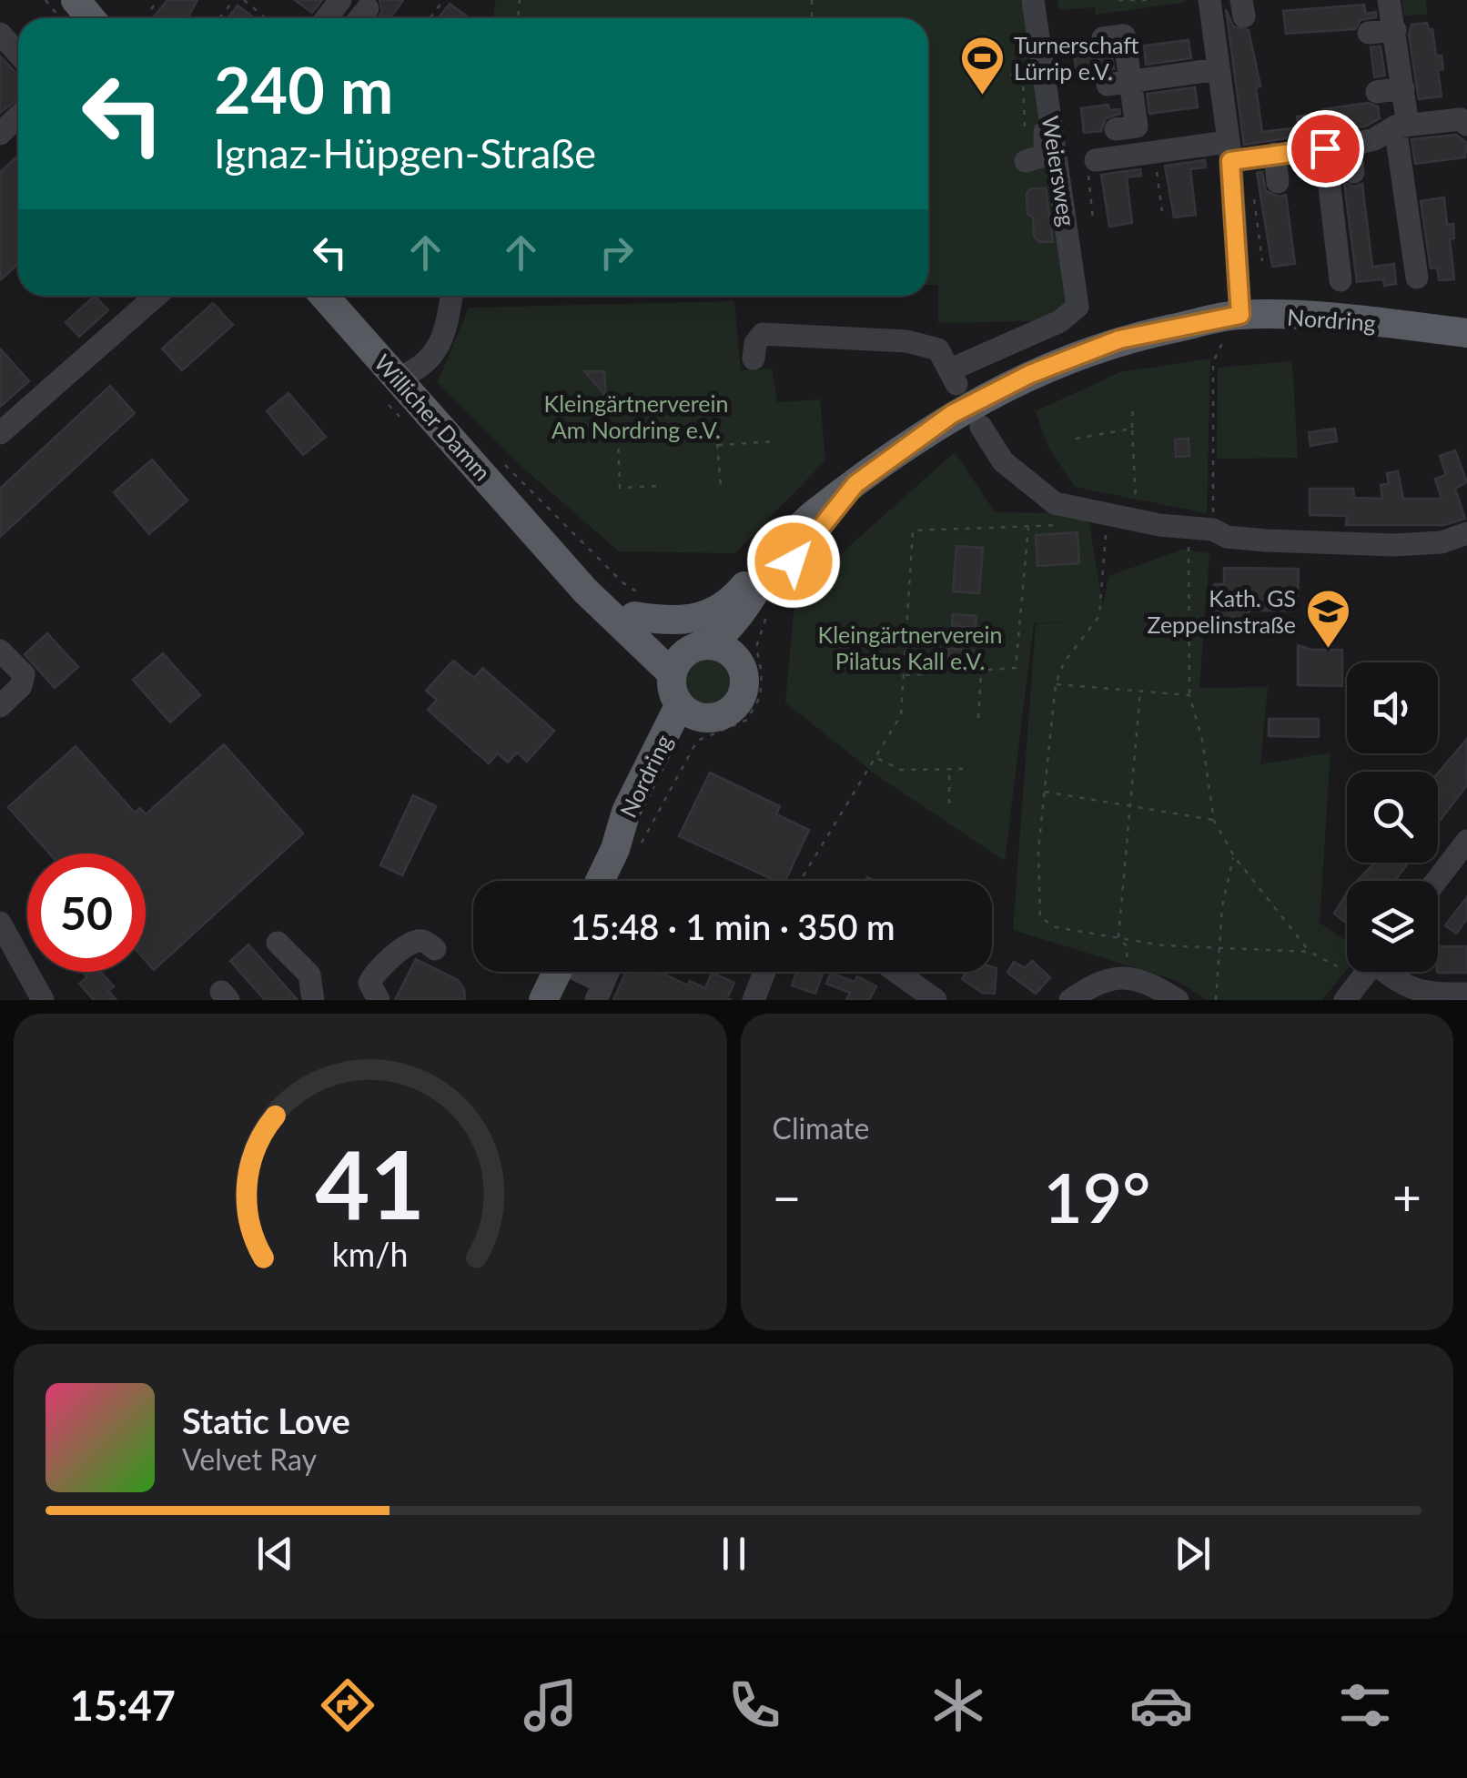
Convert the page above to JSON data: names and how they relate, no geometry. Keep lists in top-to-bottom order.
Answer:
{
  "streets": {
    "main road": ["Nordring", "Willicher Damm"],
    "street": ["Weiersweg"]
  },
  "crossings": [
    ["Nordring", "Willicher Damm"]
  ],
  "parks": ["Kleingärtnerverein Am Nordring e.V.", "Kleingärtnerverein Pilatus Kall e.V."],
  "places": {
    "sports": ["Turnerschaft Lürrip e.V."],
    "school or university": ["Kath. GS Zeppelinstraße"]
  },
  "page": {
    "turn": ["240 m", "Ignaz-Hüpgen-Straße"],
    "limit": "50",
    "trip": "15:48 · 1 min · 350 m",
    "tile": "Climate",
    "heat": ["−", "19°", "+"],
    "song": ["Static Love", "Velvet Ray"],
    "tabs": "15:47",
    "gauge": ["41", "km/h"]
  }
}
